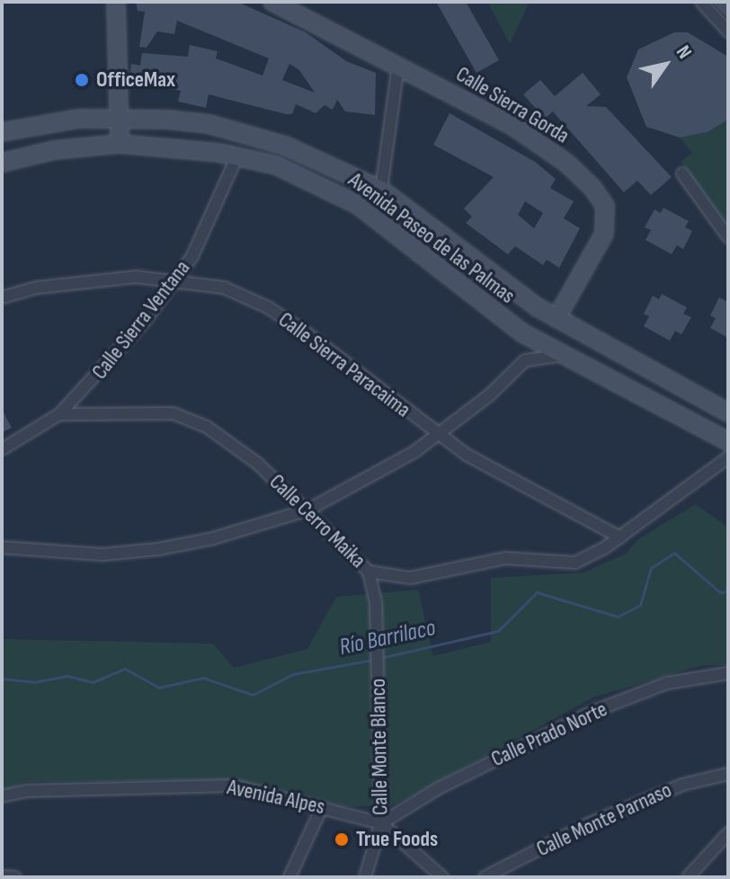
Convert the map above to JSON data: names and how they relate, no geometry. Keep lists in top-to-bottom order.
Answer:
{
  "streets": {
    "main road": ["Calle Sierra Gorda", "Avenida Paseo de las Palmas"],
    "street": [
      "Calle Sierra Ventana",
      "Calle Sierra Paracaima",
      "Calle Cerro Maika",
      "Calle Prado Norte",
      "Calle Monte Blanco",
      "Avenida Alpes",
      "Calle Monte Parnaso"
    ]
  },
  "crossings": [
    ["Calle Sierra Gorda", "Avenida Paseo de las Palmas"],
    ["Avenida Paseo de las Palmas", "Calle Sierra Ventana"],
    ["Calle Sierra Ventana", "Calle Sierra Paracaima"],
    ["Calle Sierra Ventana", "Calle Cerro Maika"],
    ["Calle Sierra Paracaima", "Calle Cerro Maika"],
    ["Calle Cerro Maika", "Calle Monte Blanco"],
    ["Calle Prado Norte", "Calle Monte Blanco"],
    ["Calle Prado Norte", "Avenida Alpes"],
    ["Calle Monte Blanco", "Avenida Alpes"]
  ],
  "water": ["Río Barrilaco"],
  "places": ["OfficeMax", "True Foods"],
  "north": "top right"
}
